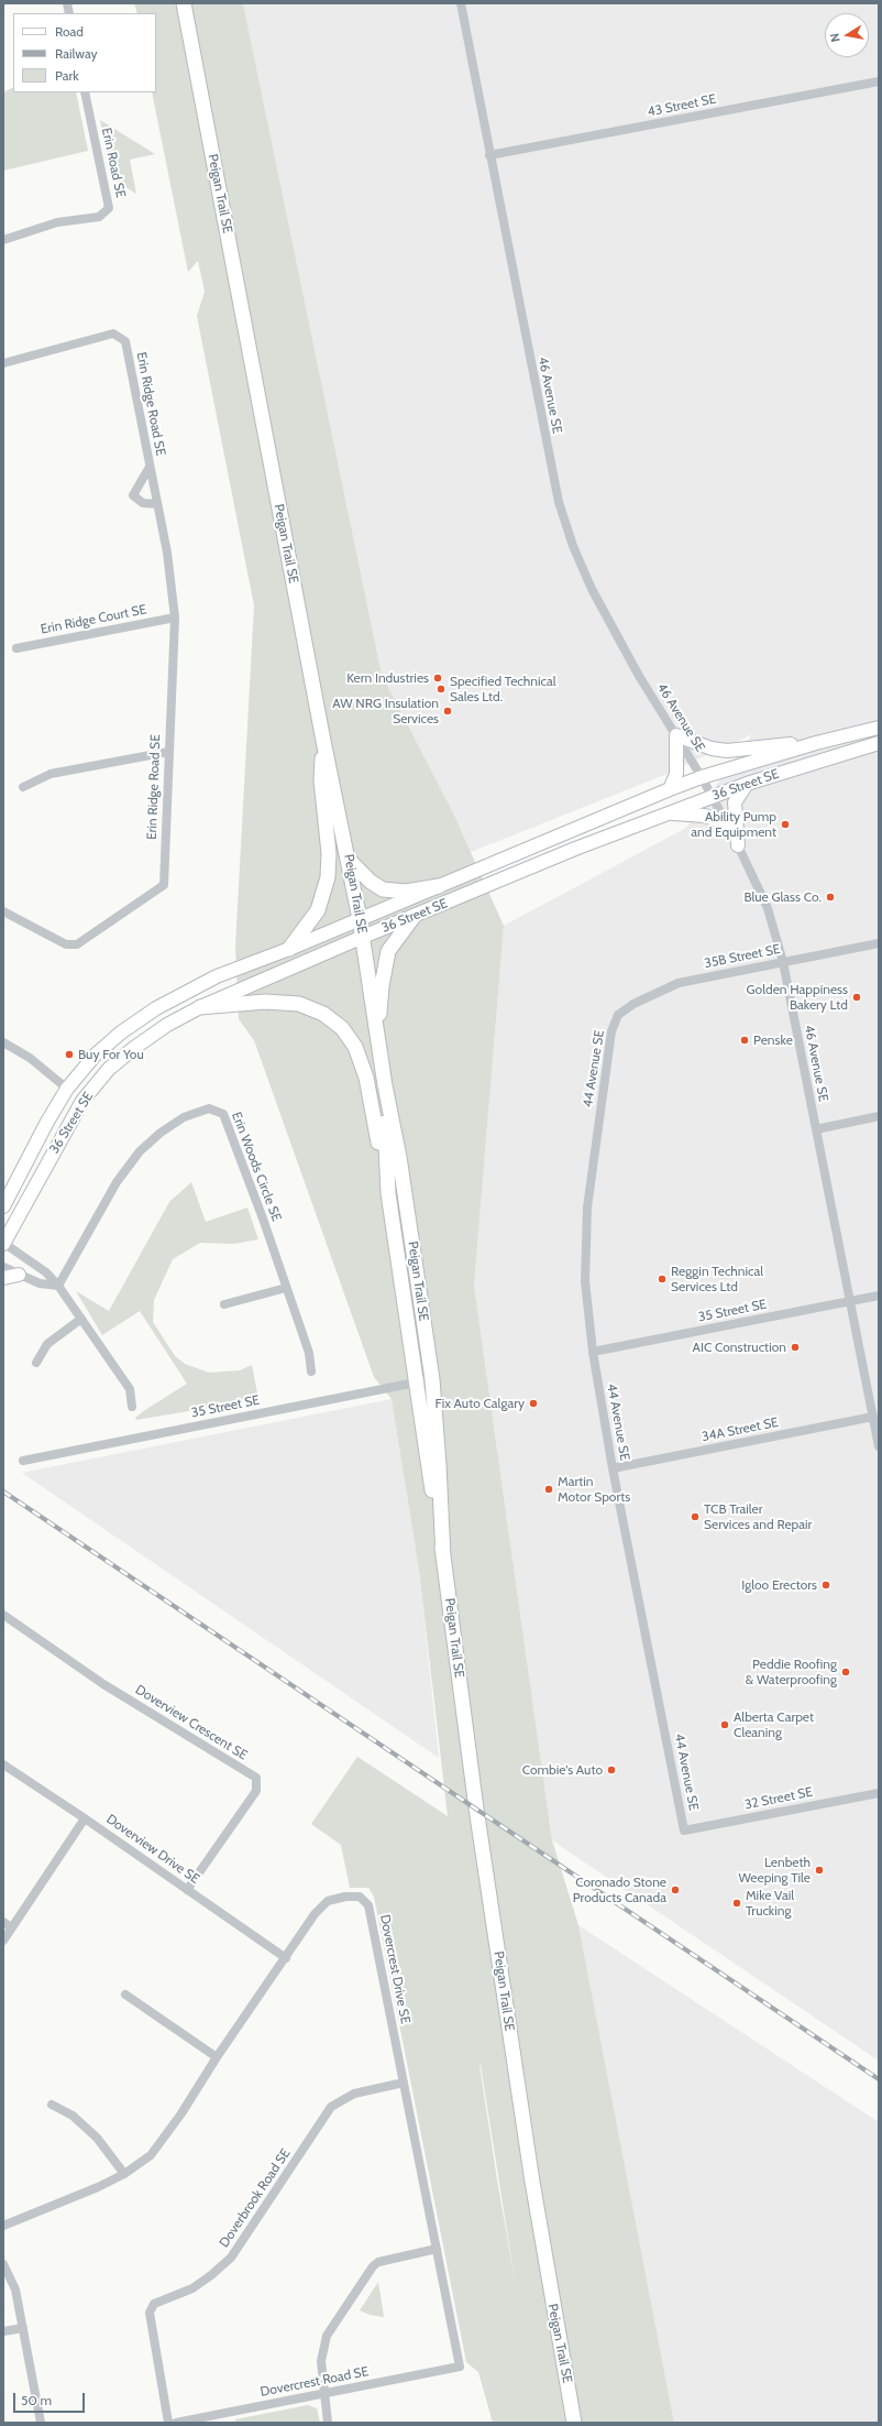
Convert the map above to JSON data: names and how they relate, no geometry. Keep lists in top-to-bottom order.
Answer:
{
  "streets": {
    "main road": ["Peigan Trail SE"],
    "street": [
      "43 Street SE",
      "Erin Road SE",
      "46 Avenue SE",
      "Erin Ridge Road SE",
      "Erin Ridge Court SE",
      "36 Street SE",
      "35B Street SE",
      "44 Avenue SE",
      "Erin Woods Circle SE",
      "35 Street SE",
      "34A Street SE",
      "Doverview Crescent SE",
      "32 Street SE",
      "Doverview Drive SE",
      "Dovercrest Drive SE",
      "Doverbrook Road SE",
      "Dovercrest Road SE"
    ]
  },
  "crossings": [
    ["43 Street SE", "46 Avenue SE"],
    ["Peigan Trail SE", "36 Street SE"],
    ["Peigan Trail SE", "35 Street SE"],
    ["46 Avenue SE", "36 Street SE"],
    ["46 Avenue SE", "35B Street SE"],
    ["46 Avenue SE", "35 Street SE"],
    ["46 Avenue SE", "34A Street SE"],
    ["Erin Ridge Road SE", "Erin Ridge Court SE"],
    ["35B Street SE", "44 Avenue SE"],
    ["44 Avenue SE", "35 Street SE"],
    ["44 Avenue SE", "34A Street SE"],
    ["44 Avenue SE", "32 Street SE"],
    ["Doverview Crescent SE", "Doverview Drive SE"],
    ["Doverview Drive SE", "Dovercrest Drive SE"],
    ["Dovercrest Drive SE", "Doverbrook Road SE"],
    ["Dovercrest Drive SE", "Dovercrest Road SE"]
  ],
  "places": [
    "Kern Industries",
    "Specified Technical Sales Ltd.",
    "AW NRG Insulation Services",
    "Ability Pump and Equipment",
    "Blue Glass Co.",
    "Golden Happiness Bakery Ltd",
    "Penske",
    "Buy For You",
    "Reggin Technical Services Ltd",
    "AIC Construction",
    "Fix Auto Calgary",
    "Martin Motor Sports",
    "TCB Trailer Services and Repair",
    "Igloo Erectors",
    "Peddie Roofing & Waterproofing",
    "Alberta Carpet Cleaning",
    "Combie's Auto",
    "Lenbeth Weeping Tile",
    "Coronado Stone Products Canada",
    "Mike Vail Trucking"
  ],
  "legend": ["Road", "Railway", "Park"],
  "scale_bar": "50 m",
  "north": "left"
}
